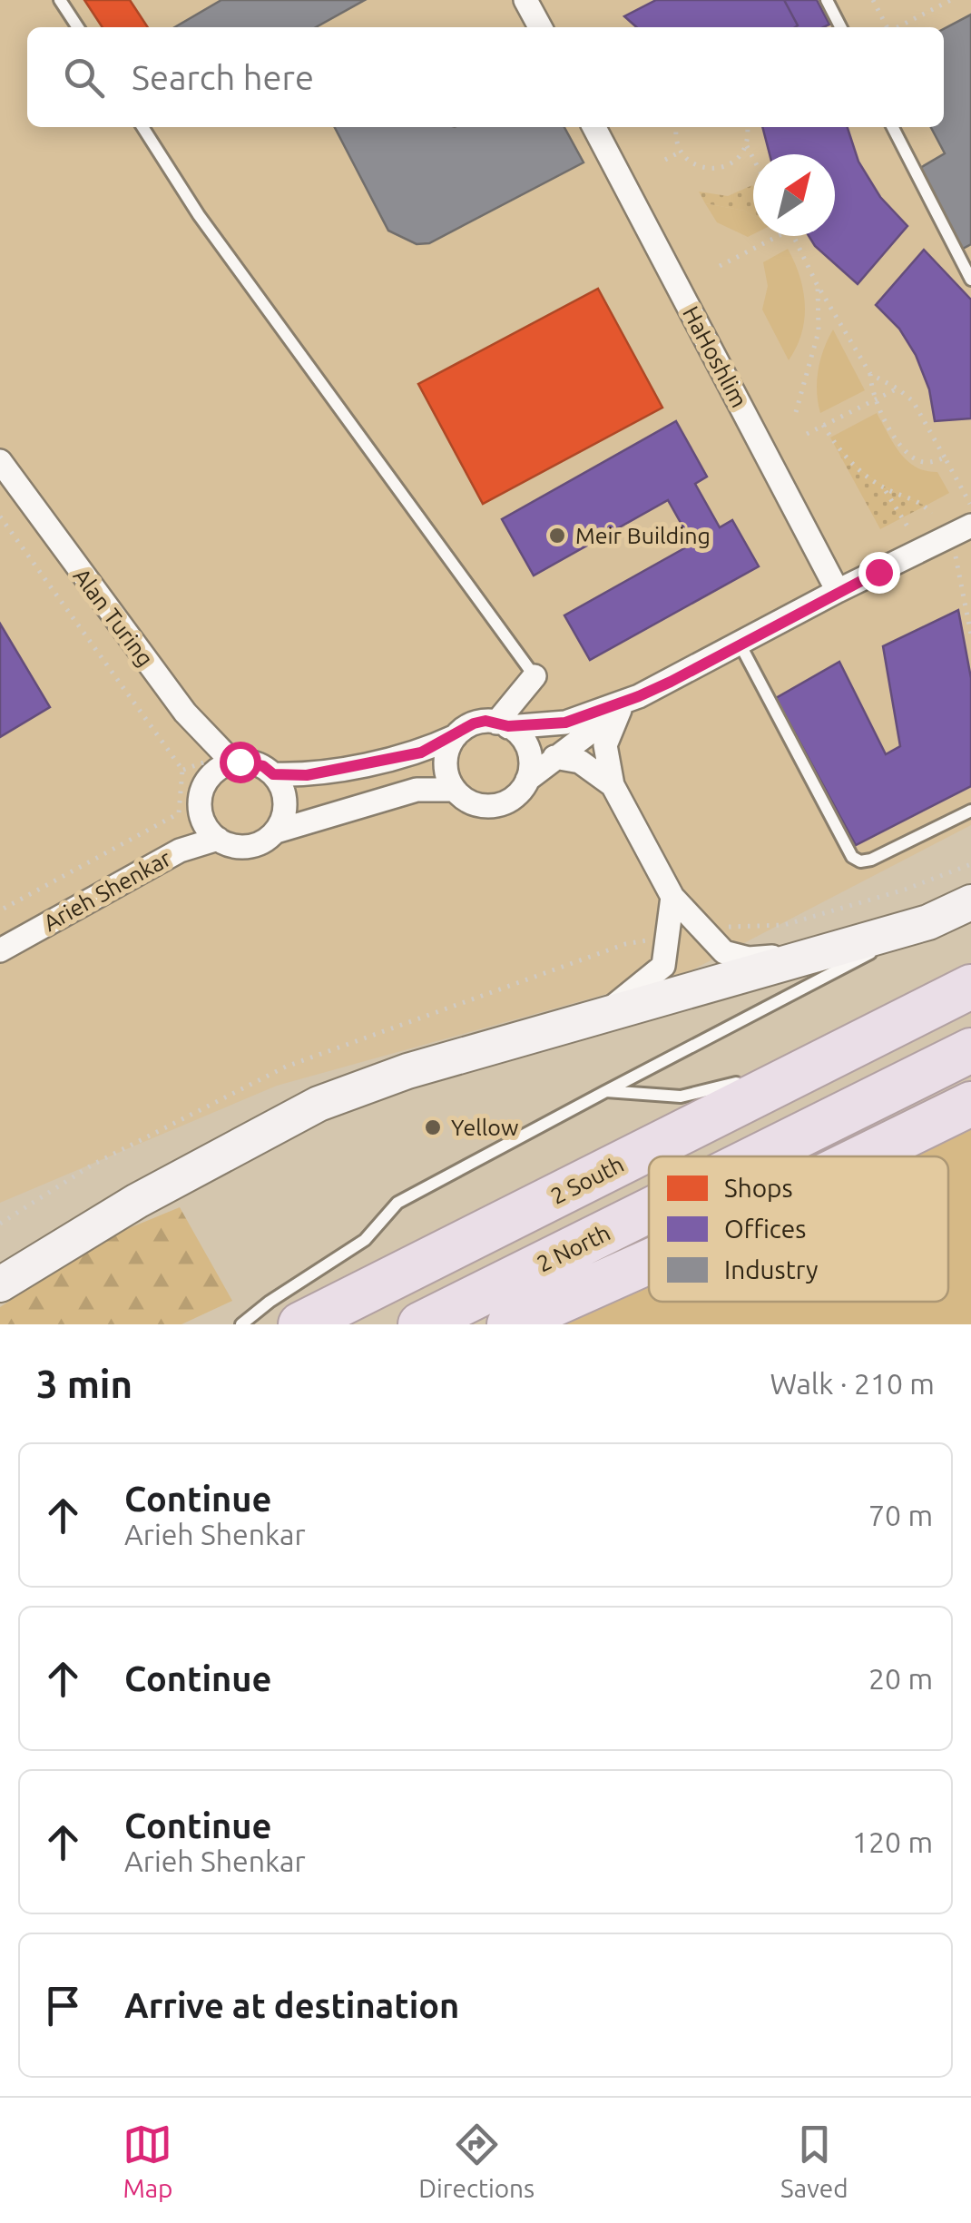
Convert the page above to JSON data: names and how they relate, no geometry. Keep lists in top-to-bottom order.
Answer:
{
  "streets": {
    "highway": ["2 South", "2 North"],
    "street": ["HaHoshlim", "Alan Turing", "Arieh Shenkar"]
  },
  "crossings": [
    ["Alan Turing", "Arieh Shenkar"]
  ],
  "places": ["Meir Building", "Yellow"],
  "legend": ["Shops", "Offices", "Industry"],
  "north": "top right",
  "page": {
    "search": "Search here",
    "heading": ["3 min", "Walk · 210 m"],
    "list": [
      ["Continue", "Arieh Shenkar", "70 m"],
      ["Continue", "20 m"],
      ["Continue", "Arieh Shenkar", "120 m"],
      "Arrive at destination"
    ],
    "nav": ["Map", "Directions", "Saved"]
  }
}
